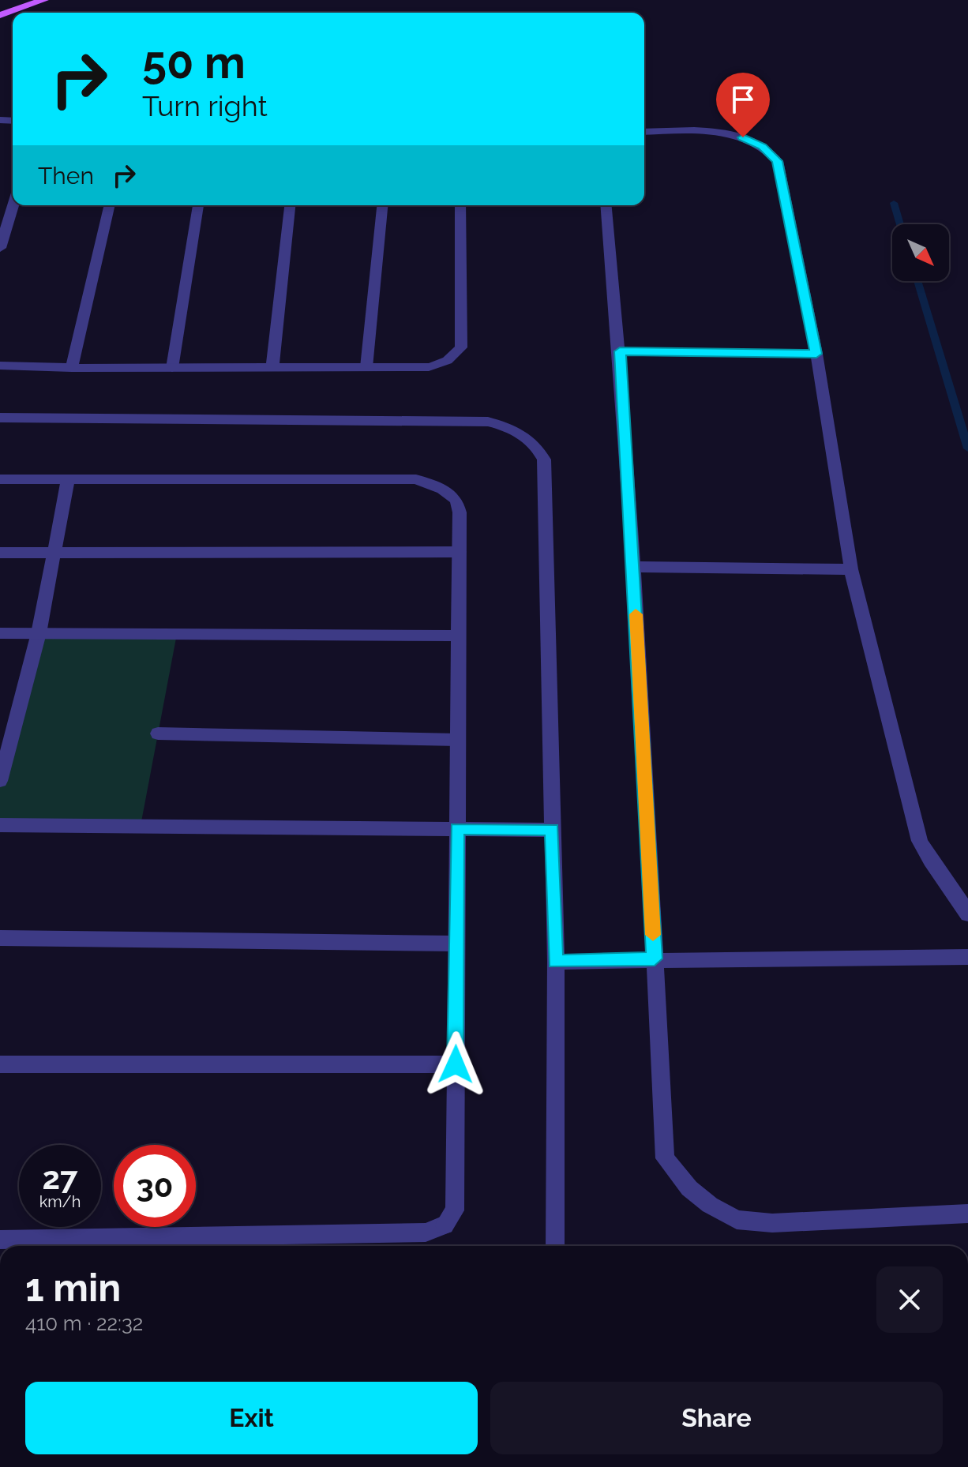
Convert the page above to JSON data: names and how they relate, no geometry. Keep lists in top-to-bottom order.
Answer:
{
  "north": "bottom right",
  "page": {
    "turn": ["50 m", "Turn right"],
    "then": "Then",
    "speed": "27 km/h",
    "limit": "30",
    "heading": ["1 min", "410 m · 22:32"],
    "buttons": ["Exit", "Share"]
  }
}
